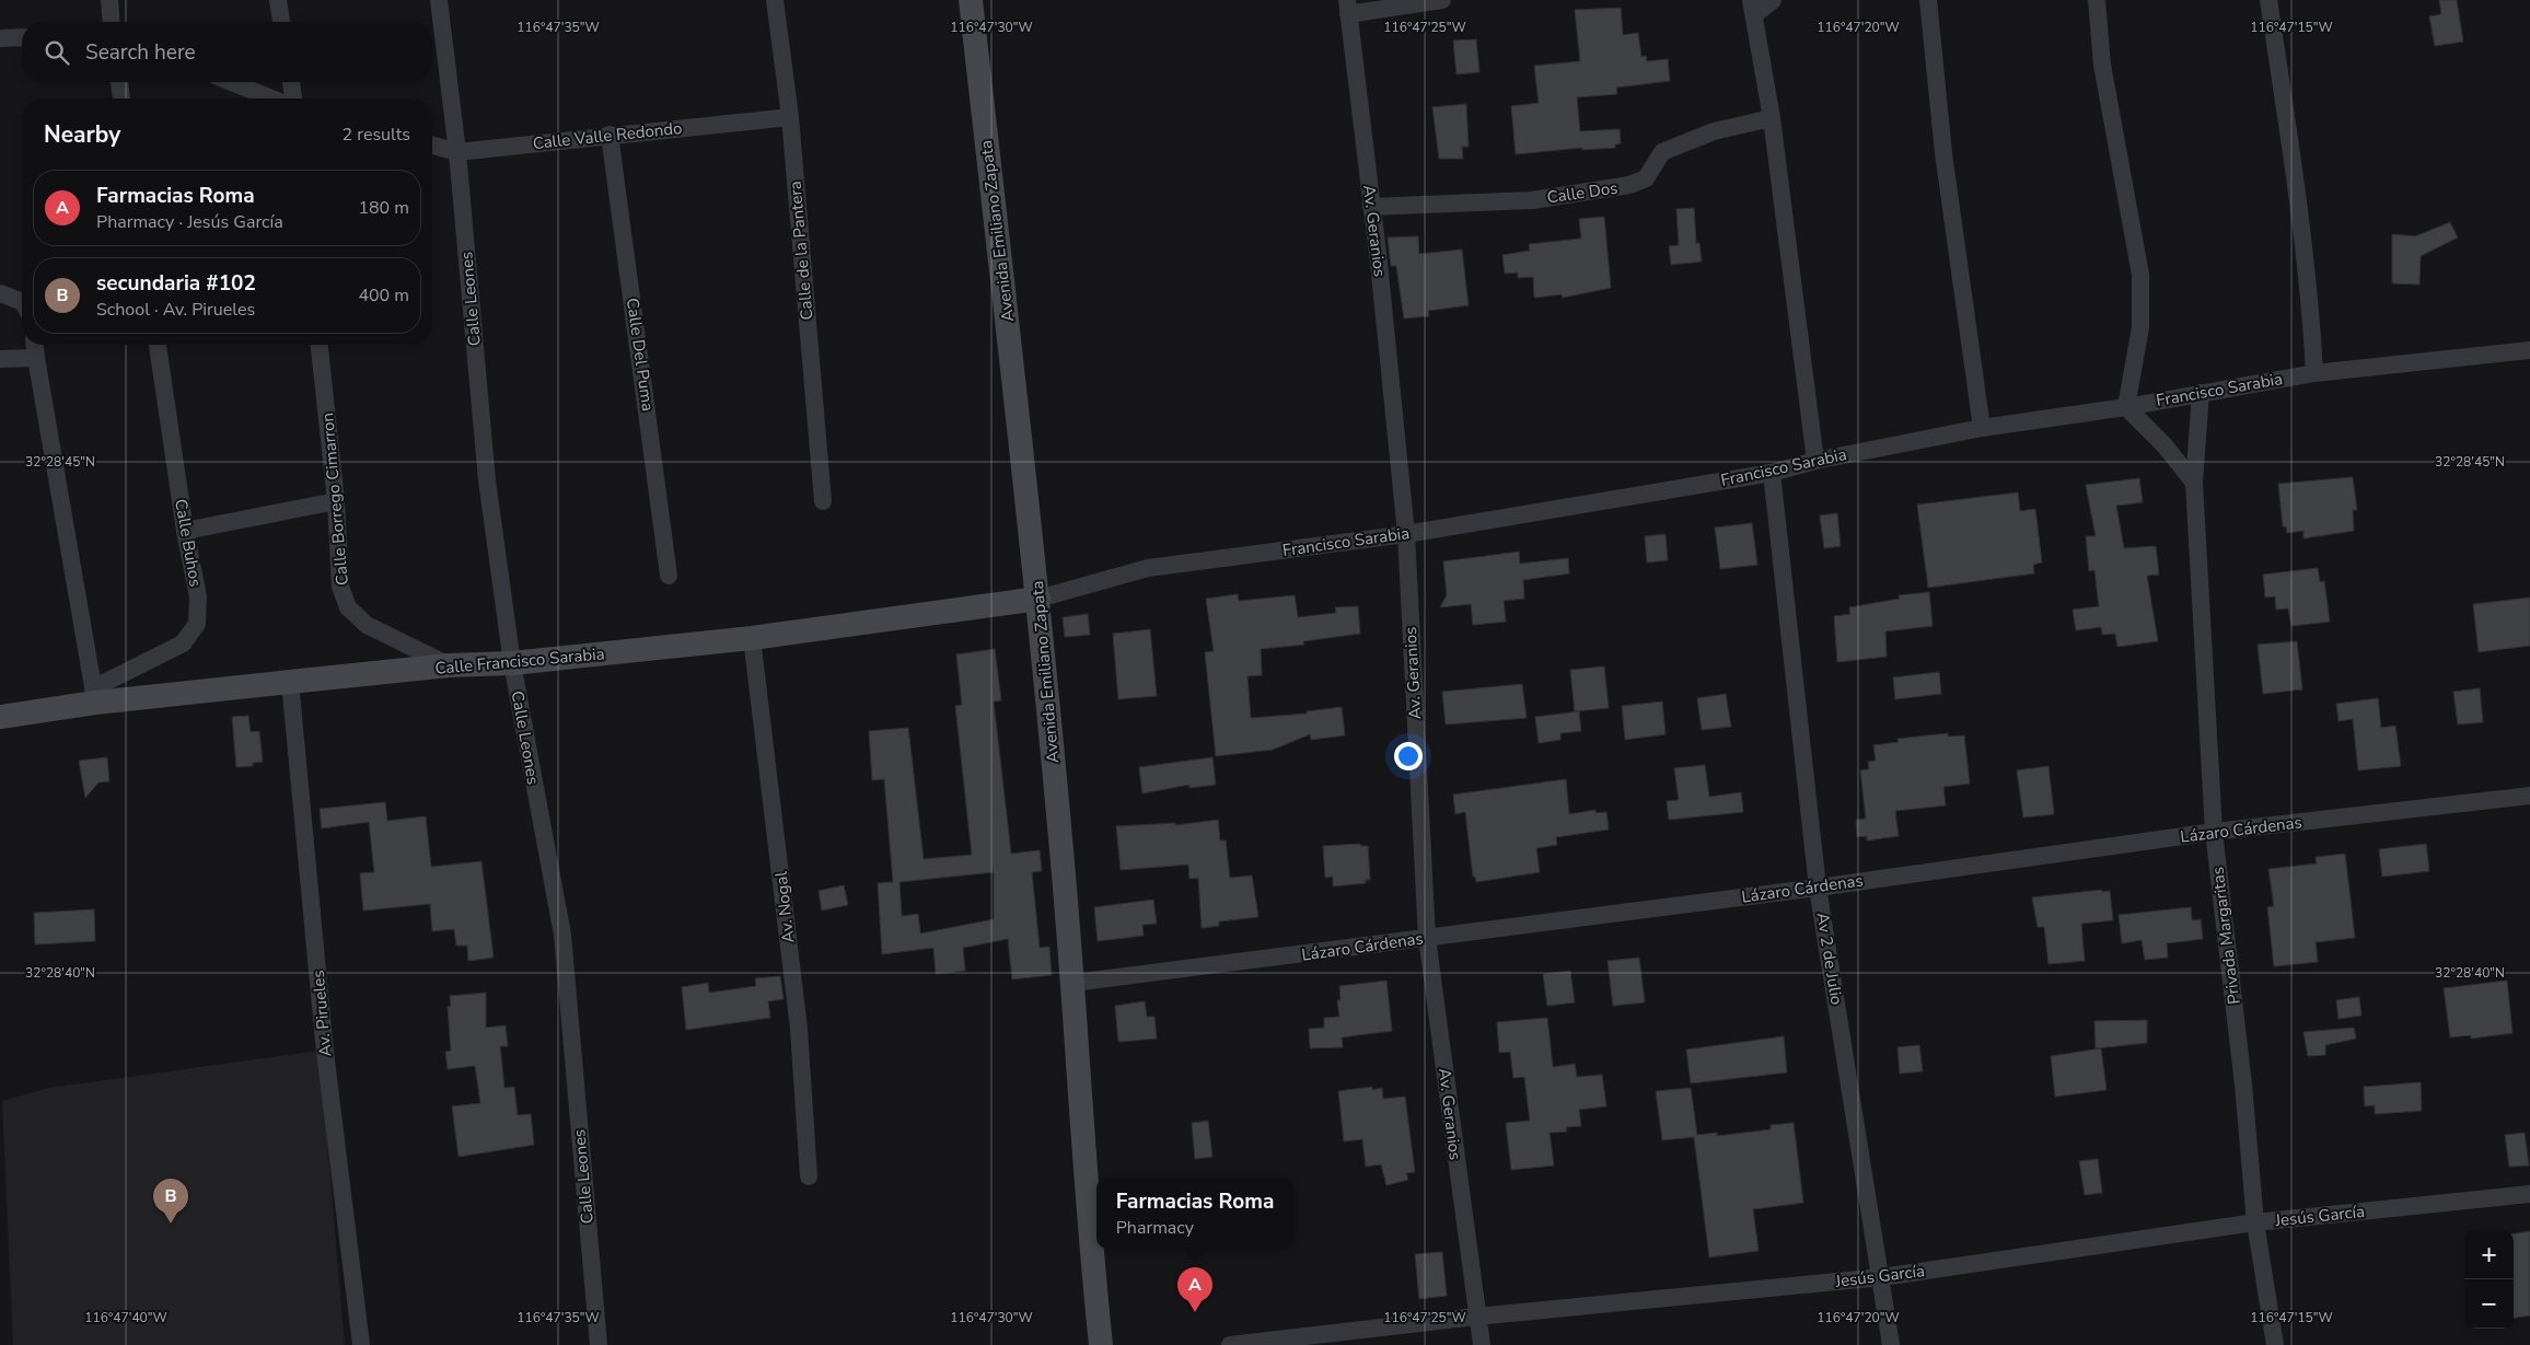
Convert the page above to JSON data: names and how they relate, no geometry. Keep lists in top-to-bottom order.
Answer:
{
  "streets": {
    "main road": ["Avenida Emiliano Zapata", "Calle Francisco Sarabia"],
    "street": [
      "Calle Valle Redondo",
      "Calle Dos",
      "Av. Geranios",
      "Calle de la Pantera",
      "Calle Leones",
      "Calle Del Puma",
      "Francisco Sarabia",
      "Calle Borrego Cimarron",
      "Calle Buhos",
      "Lázaro Cárdenas",
      "Av. Nogal",
      "Privada Margaritas",
      "Av 2 de Julio",
      "Av. Pirueles",
      "Jesús García"
    ]
  },
  "crossings": [
    ["Calle Valle Redondo", "Calle de la Pantera"],
    ["Calle Valle Redondo", "Calle Leones"],
    ["Calle Valle Redondo", "Calle Del Puma"],
    ["Calle Dos", "Av. Geranios"],
    ["Avenida Emiliano Zapata", "Francisco Sarabia"],
    ["Avenida Emiliano Zapata", "Calle Francisco Sarabia"],
    ["Avenida Emiliano Zapata", "Lázaro Cárdenas"],
    ["Av. Geranios", "Francisco Sarabia"],
    ["Av. Geranios", "Lázaro Cárdenas"],
    ["Av. Geranios", "Jesús García"],
    ["Calle Leones", "Calle Francisco Sarabia"],
    ["Francisco Sarabia", "Calle Francisco Sarabia"],
    ["Francisco Sarabia", "Privada Margaritas"],
    ["Francisco Sarabia", "Av 2 de Julio"],
    ["Calle Borrego Cimarron", "Calle Francisco Sarabia"],
    ["Calle Buhos", "Calle Francisco Sarabia"],
    ["Calle Francisco Sarabia", "Av. Nogal"],
    ["Calle Francisco Sarabia", "Av. Pirueles"],
    ["Lázaro Cárdenas", "Privada Margaritas"],
    ["Lázaro Cárdenas", "Av 2 de Julio"],
    ["Privada Margaritas", "Jesús García"],
    ["Av 2 de Julio", "Jesús García"]
  ],
  "page": {
    "search": "Search here",
    "heading": ["Nearby", "2 results"],
    "list": [
      {
        "mark": "A",
        "name": "Farmacias Roma",
        "note": "Pharmacy · Jesús García",
        "value": "180 m"
      },
      {
        "mark": "B",
        "name": "secundaria #102",
        "note": "School · Av. Pirueles",
        "value": "400 m"
      }
    ],
    "popup": ["Farmacias Roma", "Pharmacy"],
    "pins": ["B", "A"],
    "map_buttons": ["+", "−"]
  },
  "coordinates": [
    "116°47'35\"W",
    "116°47'30\"W",
    "116°47'25\"W",
    "116°47'20\"W",
    "116°47'15\"W",
    "32°28'45\"N",
    "32°28'40\"N",
    "116°47'40\"W"
  ]
}
